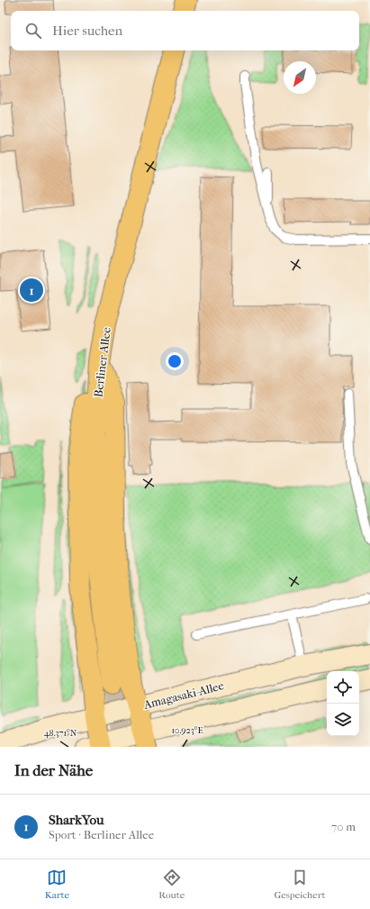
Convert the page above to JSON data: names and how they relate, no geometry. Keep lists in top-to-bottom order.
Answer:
{
  "streets": {
    "main road": ["Berliner Allee", "Amagasaki-Allee"]
  },
  "north": "bottom left",
  "page": {
    "search": "Hier suchen",
    "pins": "1",
    "heading": "In der Nähe",
    "list": [
      {
        "mark": "1",
        "name": "SharkYou",
        "note": "Sport · Berliner Allee",
        "value": "70 m"
      }
    ],
    "nav": ["Karte", "Route", "Gespeichert"]
  },
  "coordinates": ["10.923°E", "48.371°N"]
}
